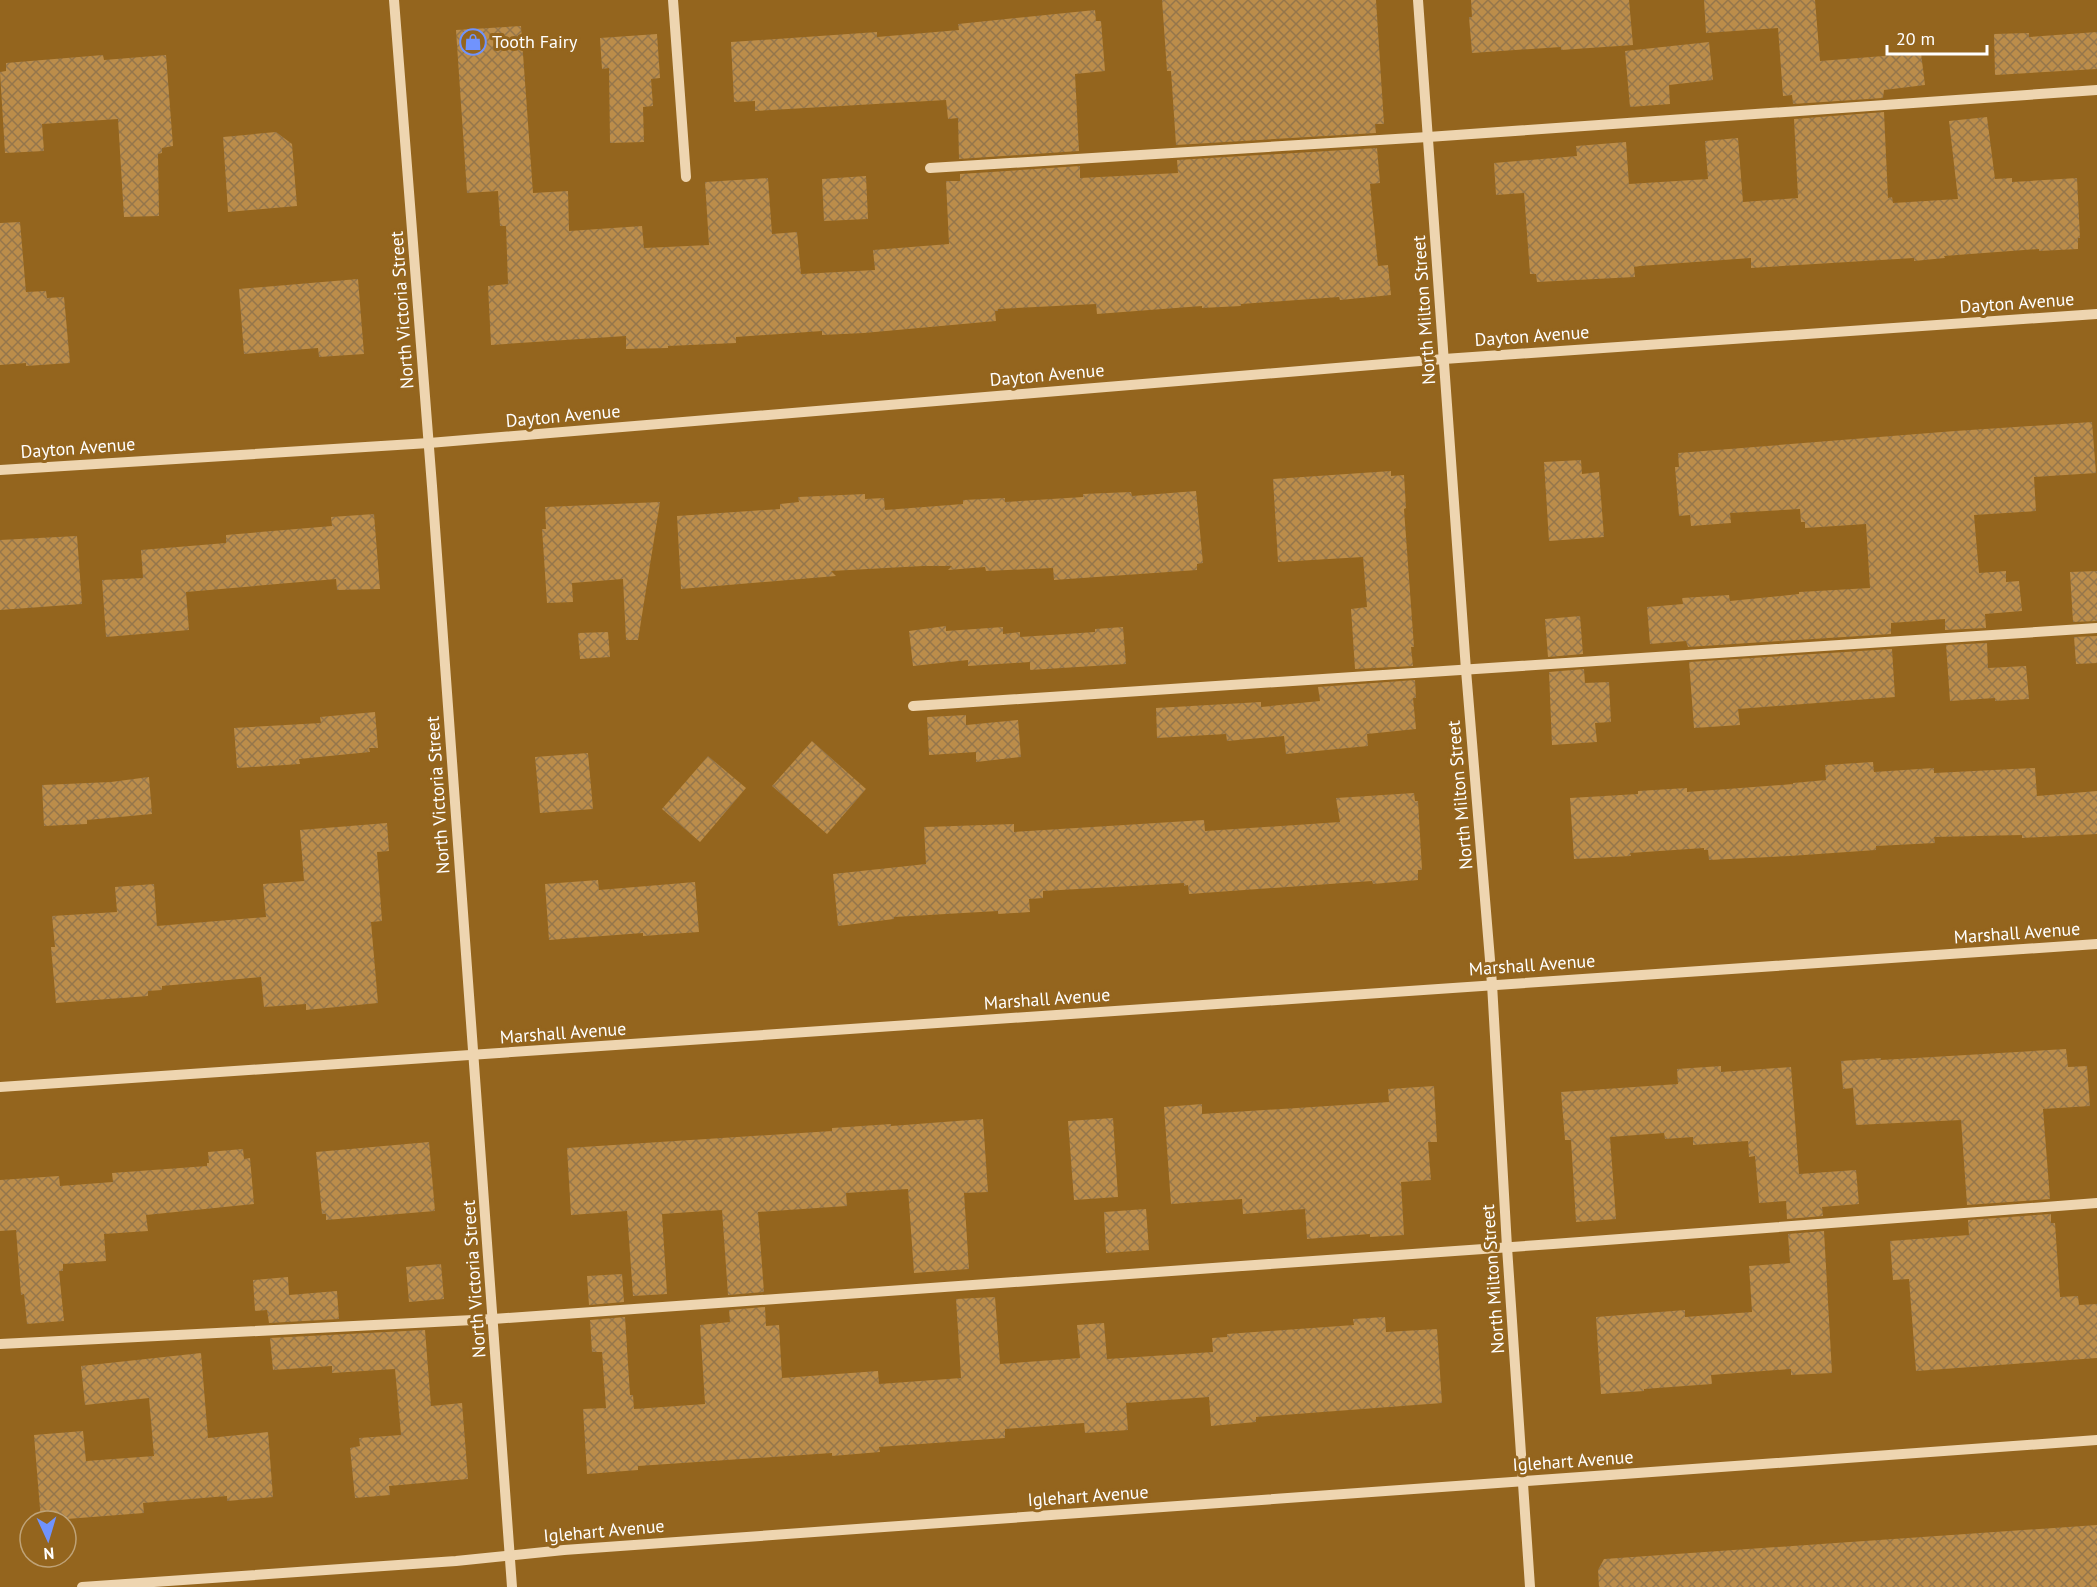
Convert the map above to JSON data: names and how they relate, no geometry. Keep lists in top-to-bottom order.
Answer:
{
  "streets": {
    "street": [
      "Dayton Avenue",
      "North Victoria Street",
      "North Milton Street",
      "Marshall Avenue",
      "Iglehart Avenue"
    ]
  },
  "crossings": [
    ["Dayton Avenue", "North Victoria Street"],
    ["Dayton Avenue", "North Milton Street"],
    ["North Victoria Street", "Marshall Avenue"],
    ["North Victoria Street", "Iglehart Avenue"],
    ["North Milton Street", "Marshall Avenue"],
    ["North Milton Street", "Iglehart Avenue"]
  ],
  "places": {
    "shop": ["Tooth Fairy"]
  },
  "scale_bar": "20 m",
  "north": "bottom"
}
